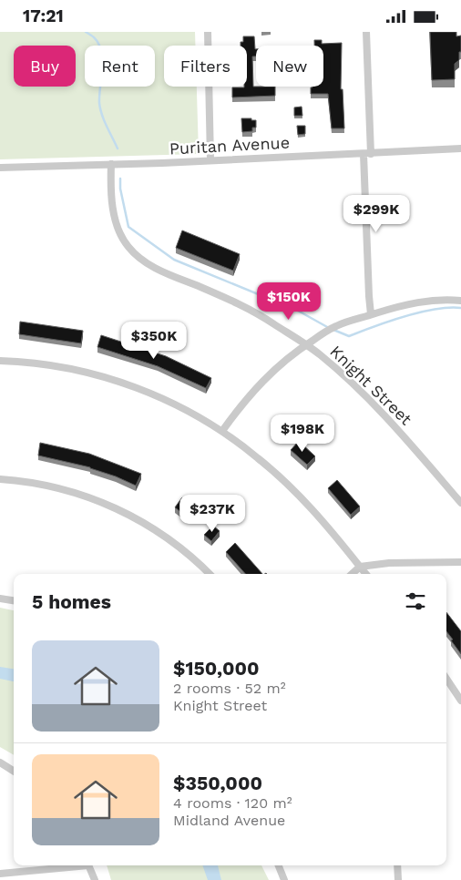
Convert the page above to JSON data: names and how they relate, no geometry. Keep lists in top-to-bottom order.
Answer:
{
  "streets": {
    "street": ["Puritan Avenue", "Knight Street"]
  },
  "crossings": [
    ["Puritan Avenue", "Knight Street"]
  ],
  "page": {
    "status": "17:21",
    "chip": [
      "Buy",
      "Rent",
      "Filters",
      "New"
    ],
    "price": [
      "$299K",
      "$150K",
      "$350K",
      "$198K",
      "$237K"
    ],
    "heading": "5 homes",
    "list": [
      {
        "name": "$150,000",
        "note": "2 rooms · 52 m² · Knight Street"
      },
      {
        "name": "$350,000",
        "note": "4 rooms · 120 m² · Midland Avenue"
      }
    ]
  }
}
